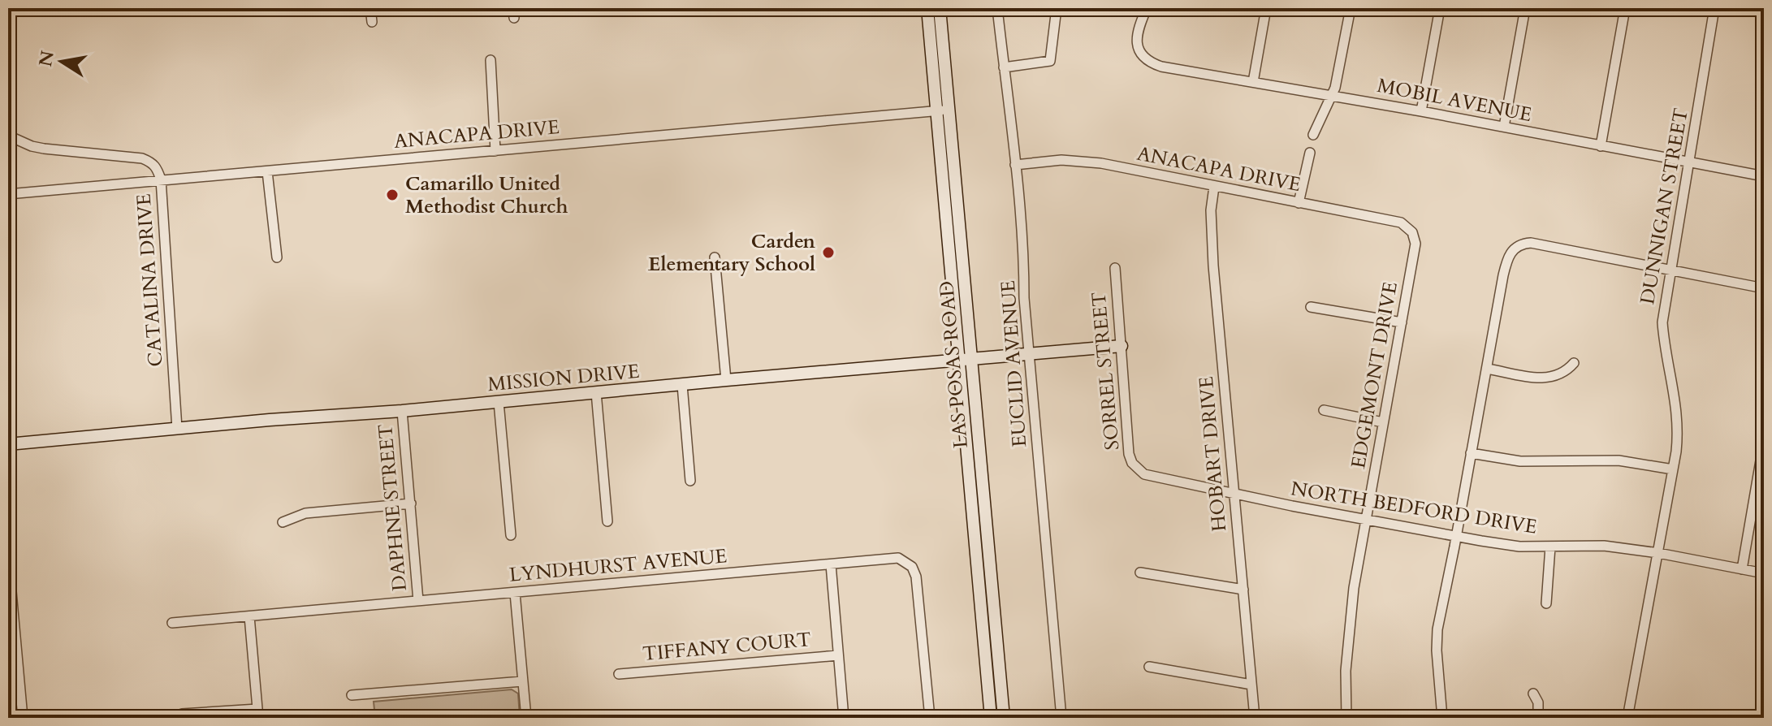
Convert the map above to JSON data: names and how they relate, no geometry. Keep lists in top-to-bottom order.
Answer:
{
  "streets": {
    "main road": ["LAS POSAS ROAD", "MISSION DRIVE"],
    "street": [
      "MOBIL AVENUE",
      "ANACAPA DRIVE",
      "DUNNIGAN STREET",
      "CATALINA DRIVE",
      "EUCLID AVENUE",
      "SORREL STREET",
      "EDGEMONT DRIVE",
      "HOBART DRIVE",
      "DAPHNE STREET",
      "NORTH BEDFORD DRIVE",
      "LYNDHURST AVENUE",
      "TIFFANY COURT"
    ]
  },
  "crossings": [
    ["MOBIL AVENUE", "DUNNIGAN STREET"],
    ["ANACAPA DRIVE", "CATALINA DRIVE"],
    ["ANACAPA DRIVE", "EUCLID AVENUE"],
    ["ANACAPA DRIVE", "LAS POSAS ROAD"],
    ["ANACAPA DRIVE", "EDGEMONT DRIVE"],
    ["ANACAPA DRIVE", "HOBART DRIVE"],
    ["DUNNIGAN STREET", "NORTH BEDFORD DRIVE"],
    ["CATALINA DRIVE", "MISSION DRIVE"],
    ["EUCLID AVENUE", "MISSION DRIVE"],
    ["LAS POSAS ROAD", "MISSION DRIVE"],
    ["SORREL STREET", "MISSION DRIVE"],
    ["SORREL STREET", "NORTH BEDFORD DRIVE"],
    ["EDGEMONT DRIVE", "NORTH BEDFORD DRIVE"],
    ["MISSION DRIVE", "DAPHNE STREET"],
    ["HOBART DRIVE", "NORTH BEDFORD DRIVE"],
    ["DAPHNE STREET", "LYNDHURST AVENUE"]
  ],
  "places": ["Camarillo United Methodist Church", "Carden Elementary School"],
  "north": "left"
}
